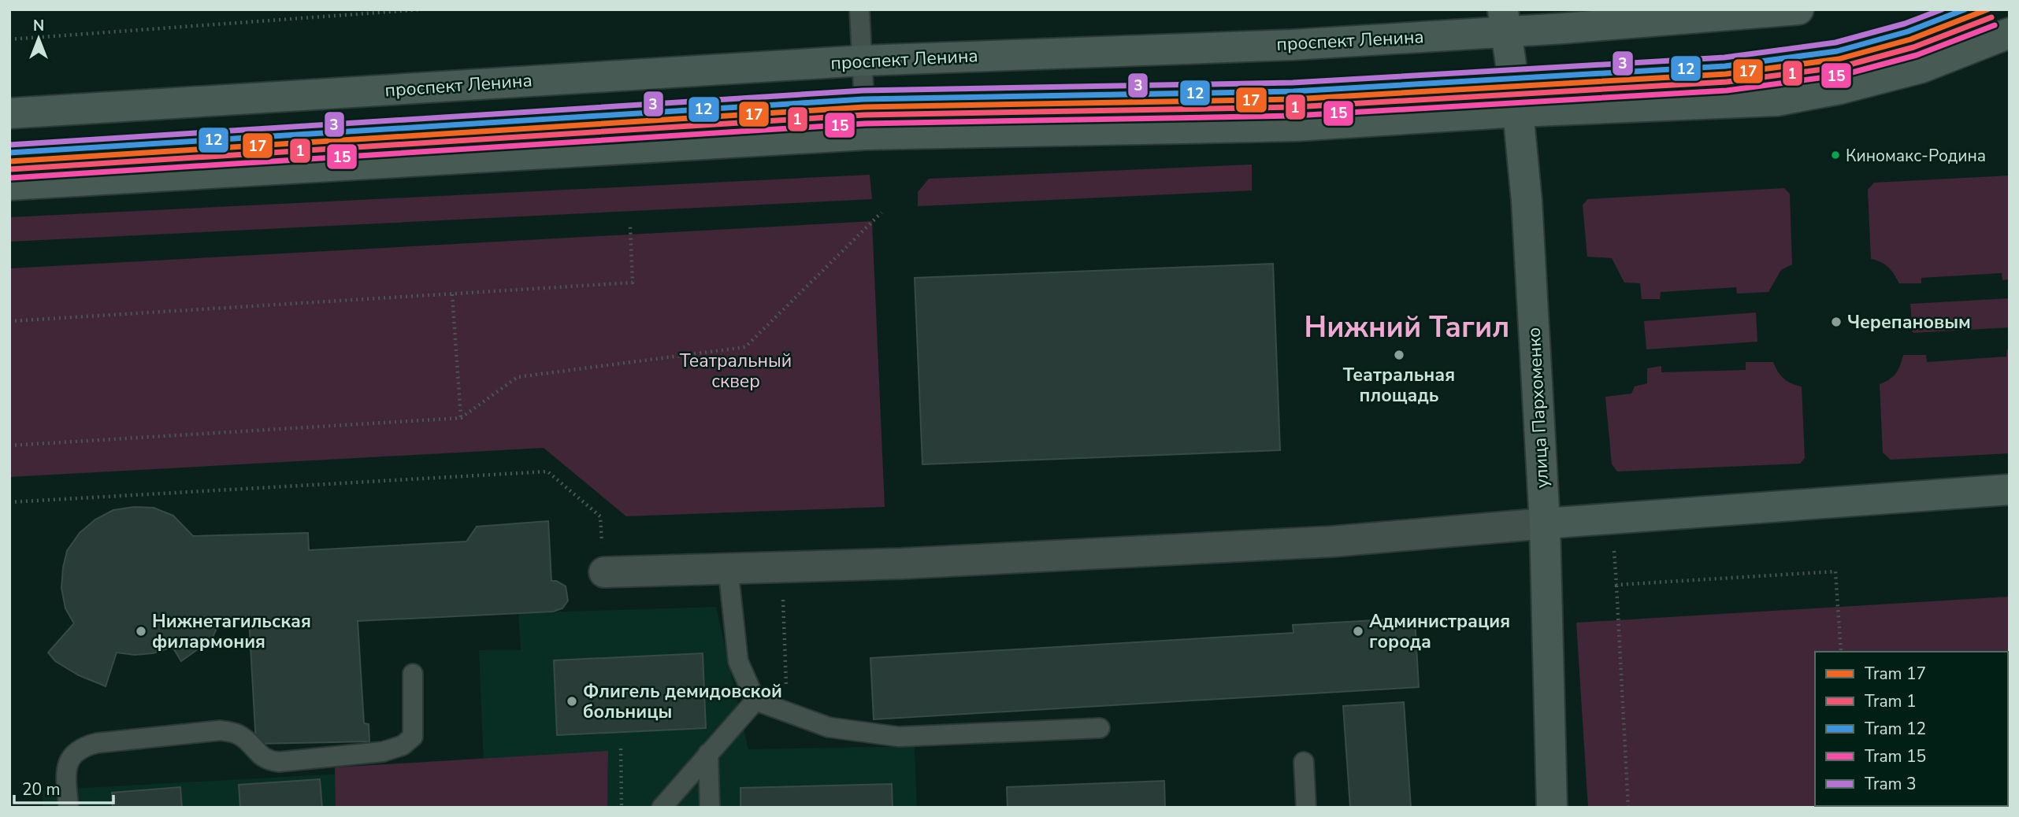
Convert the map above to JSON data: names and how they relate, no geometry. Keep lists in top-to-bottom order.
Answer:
{
  "streets": {
    "main road": ["проспект Ленина", "улица Пархоменко"]
  },
  "crossings": [
    ["проспект Ленина", "улица Пархоменко"]
  ],
  "districts": ["Нижний Тагил"],
  "parks": ["Театральный сквер"],
  "places": [
    "Киномакс-Родина",
    "Черепановым",
    "Театральная площадь",
    "Нижнетагильская филармония",
    "Администрация города",
    "Флигель демидовской больницы"
  ],
  "lines": [
    "tram line 17",
    "tram line 12",
    "tram line 3",
    "tram line 1",
    "tram line 15"
  ],
  "legend": [
    "Tram 17",
    "Tram 1",
    "Tram 12",
    "Tram 15",
    "Tram 3"
  ],
  "scale_bar": "20 m",
  "north": "top"
}
